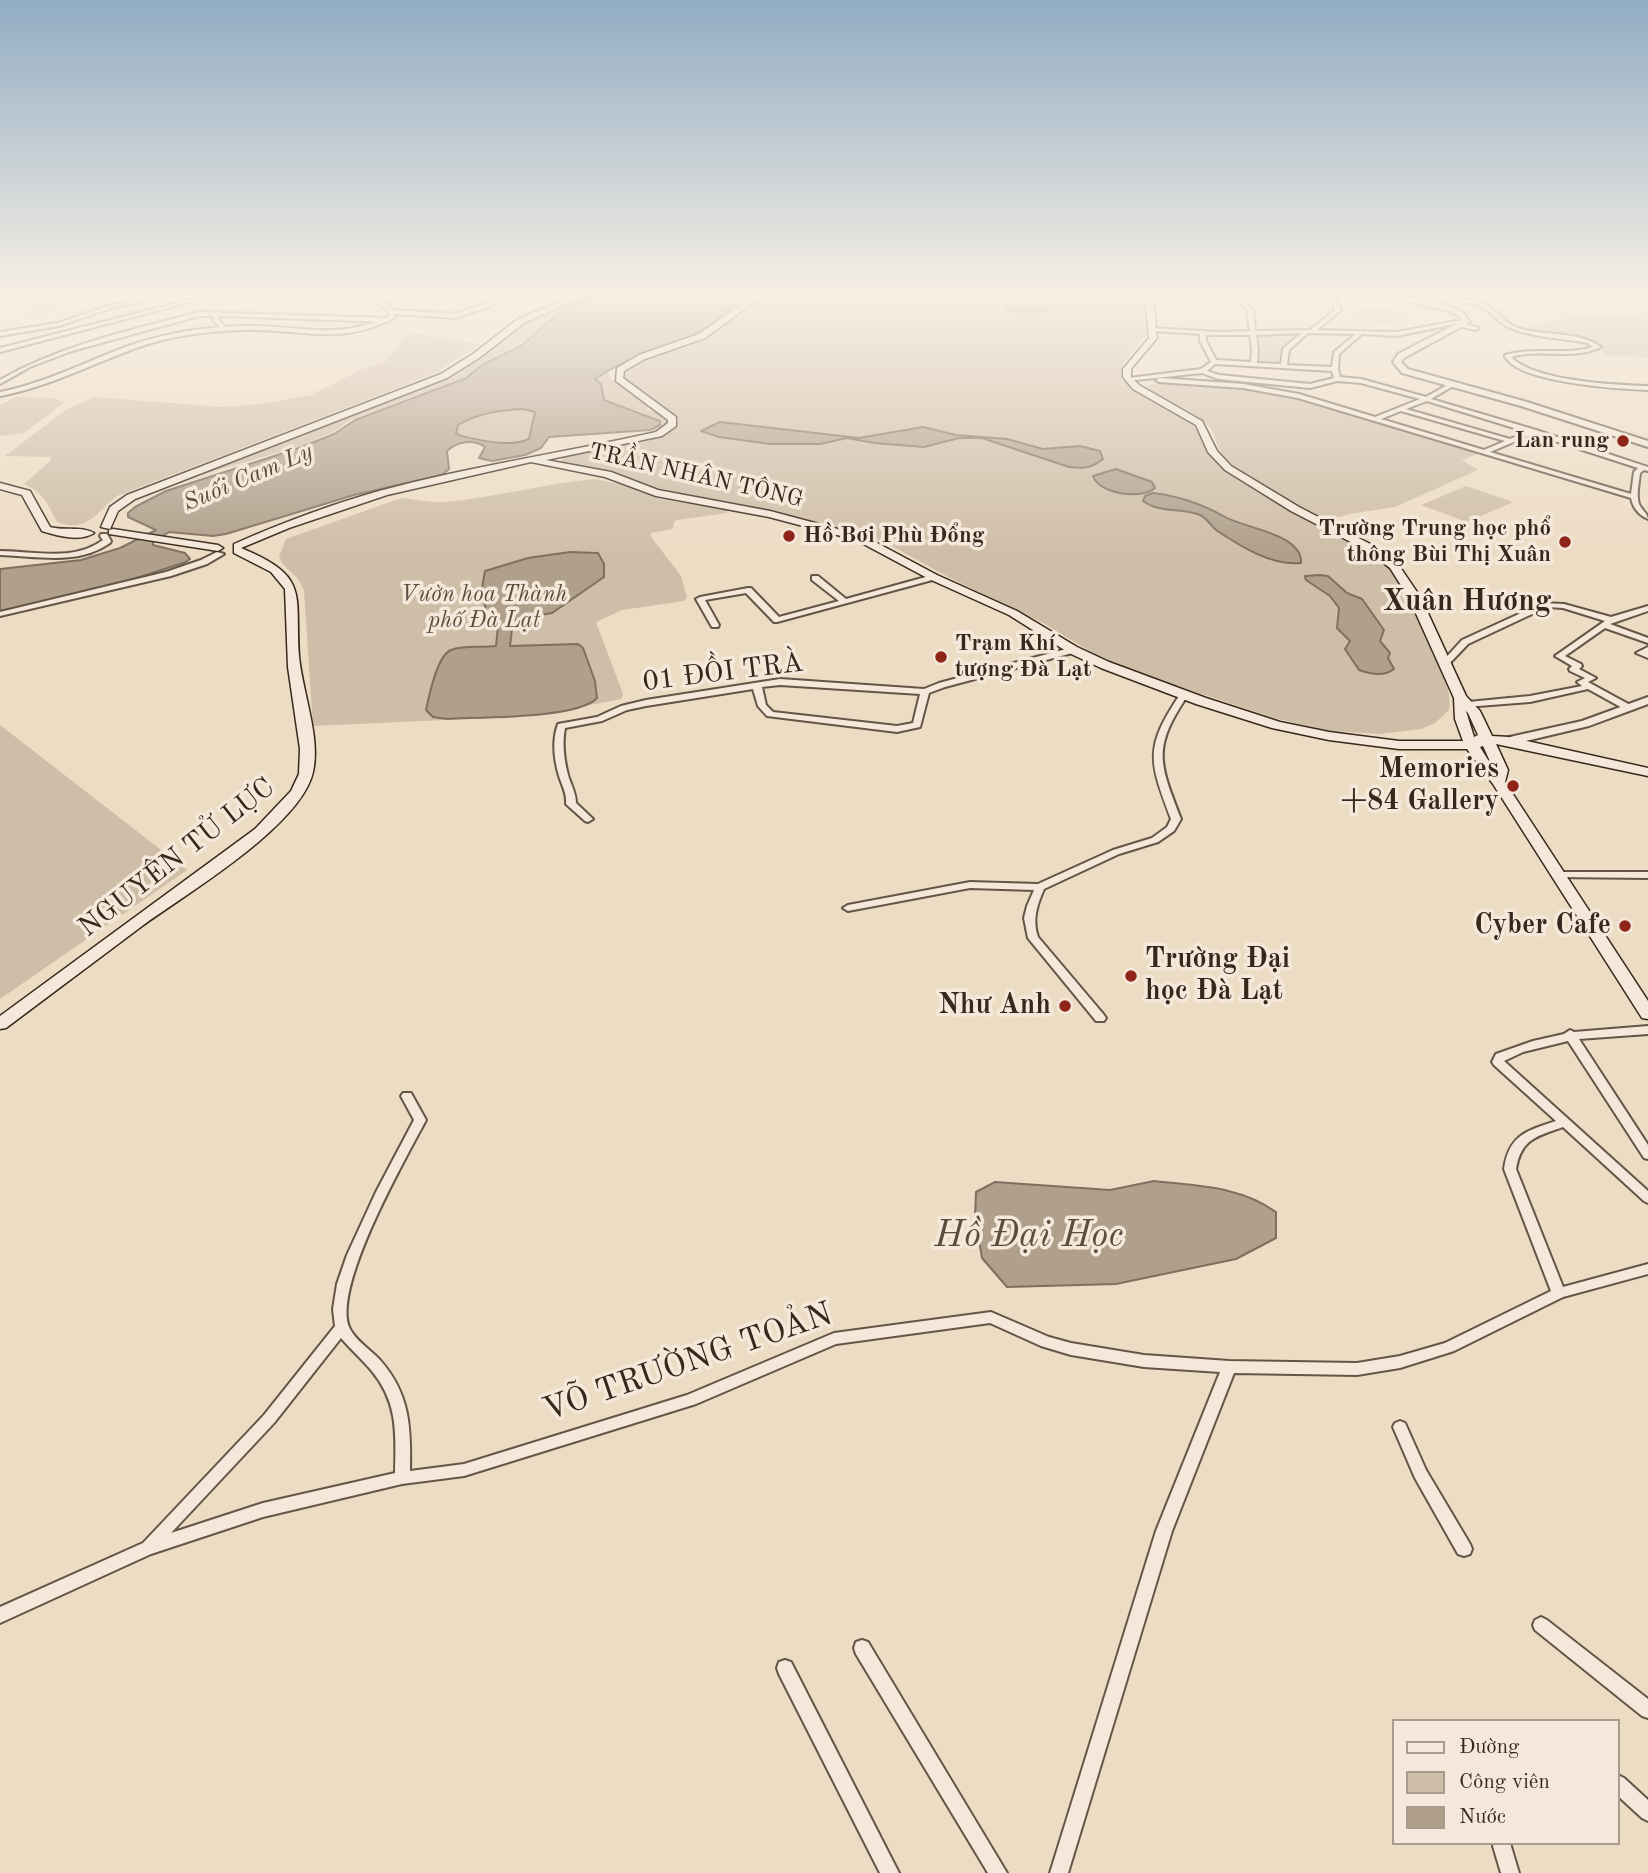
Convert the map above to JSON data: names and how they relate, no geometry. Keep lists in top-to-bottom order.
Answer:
{
  "streets": {
    "main road": ["TRẦN NHÂN TÔNG", "NGUYÊN TỬ LỰC"],
    "street": ["01 ĐỒI TRÀ", "VÕ TRƯỜNG TOẢN"]
  },
  "crossings": [
    ["TRẦN NHÂN TÔNG", "01 ĐỒI TRÀ"]
  ],
  "districts": ["Xuân Hương"],
  "water": ["Suối Cam Ly", "Hồ Đại Học"],
  "parks": ["Vườn hoa Thành phố Đà Lạt"],
  "places": [
    "Lan rung",
    "Hồ Bơi Phù Đổng",
    "Trường Trung học phổ thông Bùi Thị Xuân",
    "Trạm Khí tượng Đà Lạt",
    "Memories +84 Gallery",
    "Cyber Cafe",
    "Trường Đại học Đà Lạt",
    "Như Anh"
  ],
  "legend": ["Đường", "Công viên", "Nước"]
}
